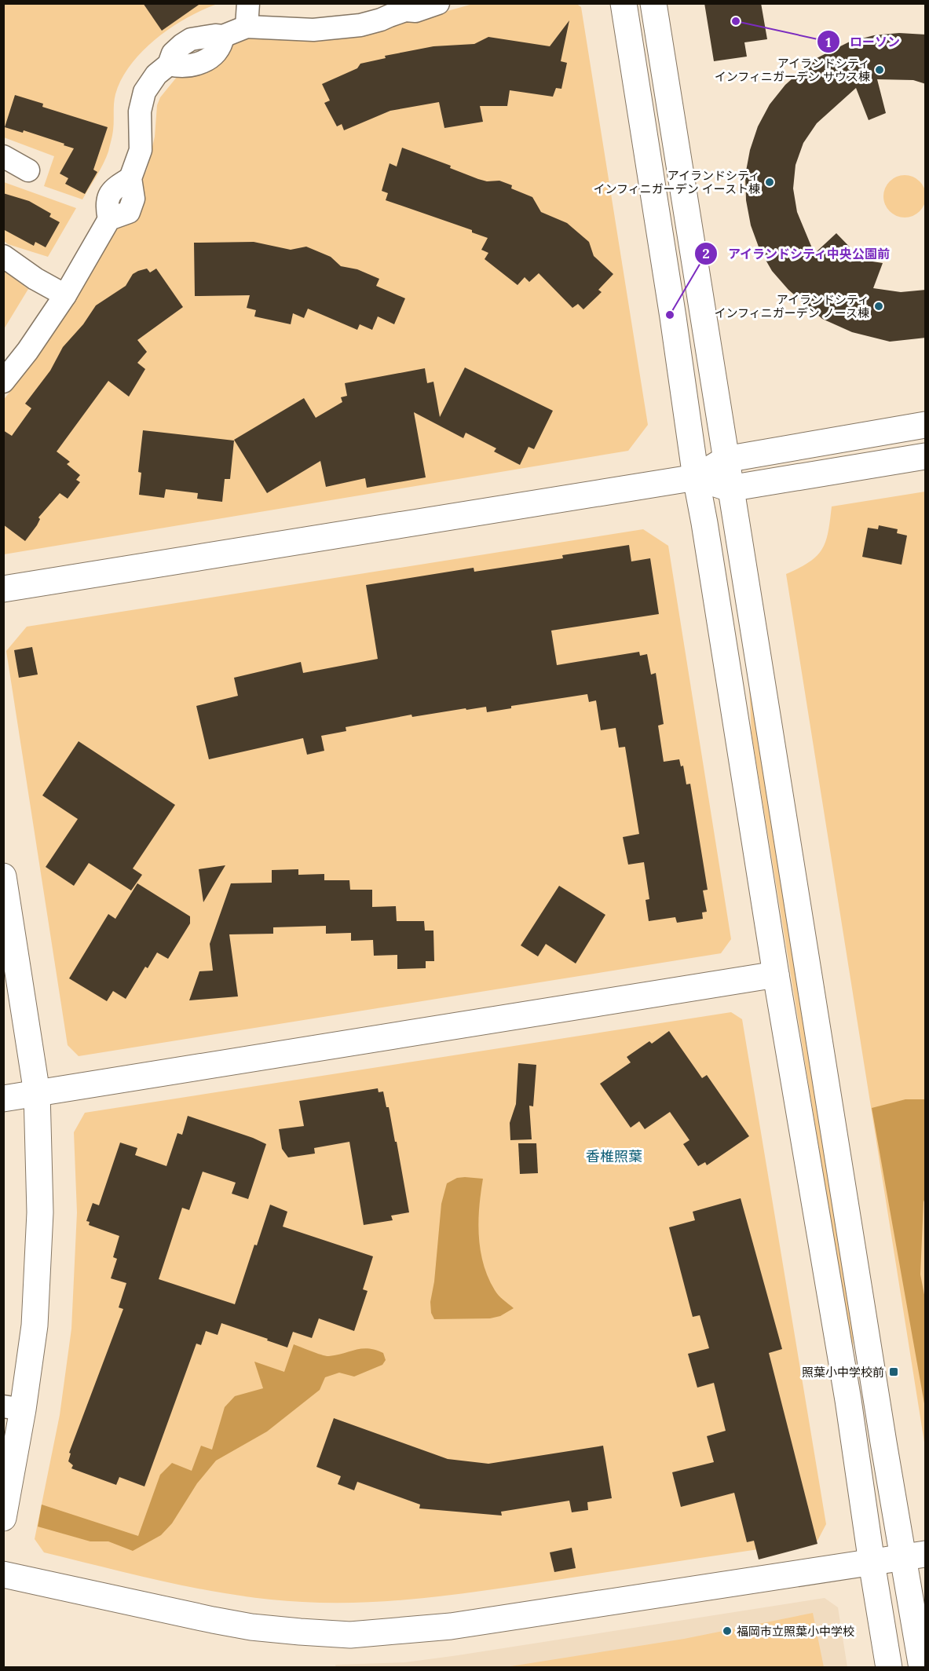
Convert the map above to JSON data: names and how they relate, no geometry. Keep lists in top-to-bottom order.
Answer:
{
  "districts": ["香椎照葉"],
  "places": {
    "other": [
      "ローソン",
      "アイランドシティ インフィニガーデン サウス棟",
      "アイランドシティ インフィニガーデン イースト棟",
      "アイランドシティ インフィニガーデン ノース棟",
      "アイランドシティ中央公園前",
      "福岡市立照葉小中学校"
    ],
    "transit": ["照葉小中学校前"]
  }
}
